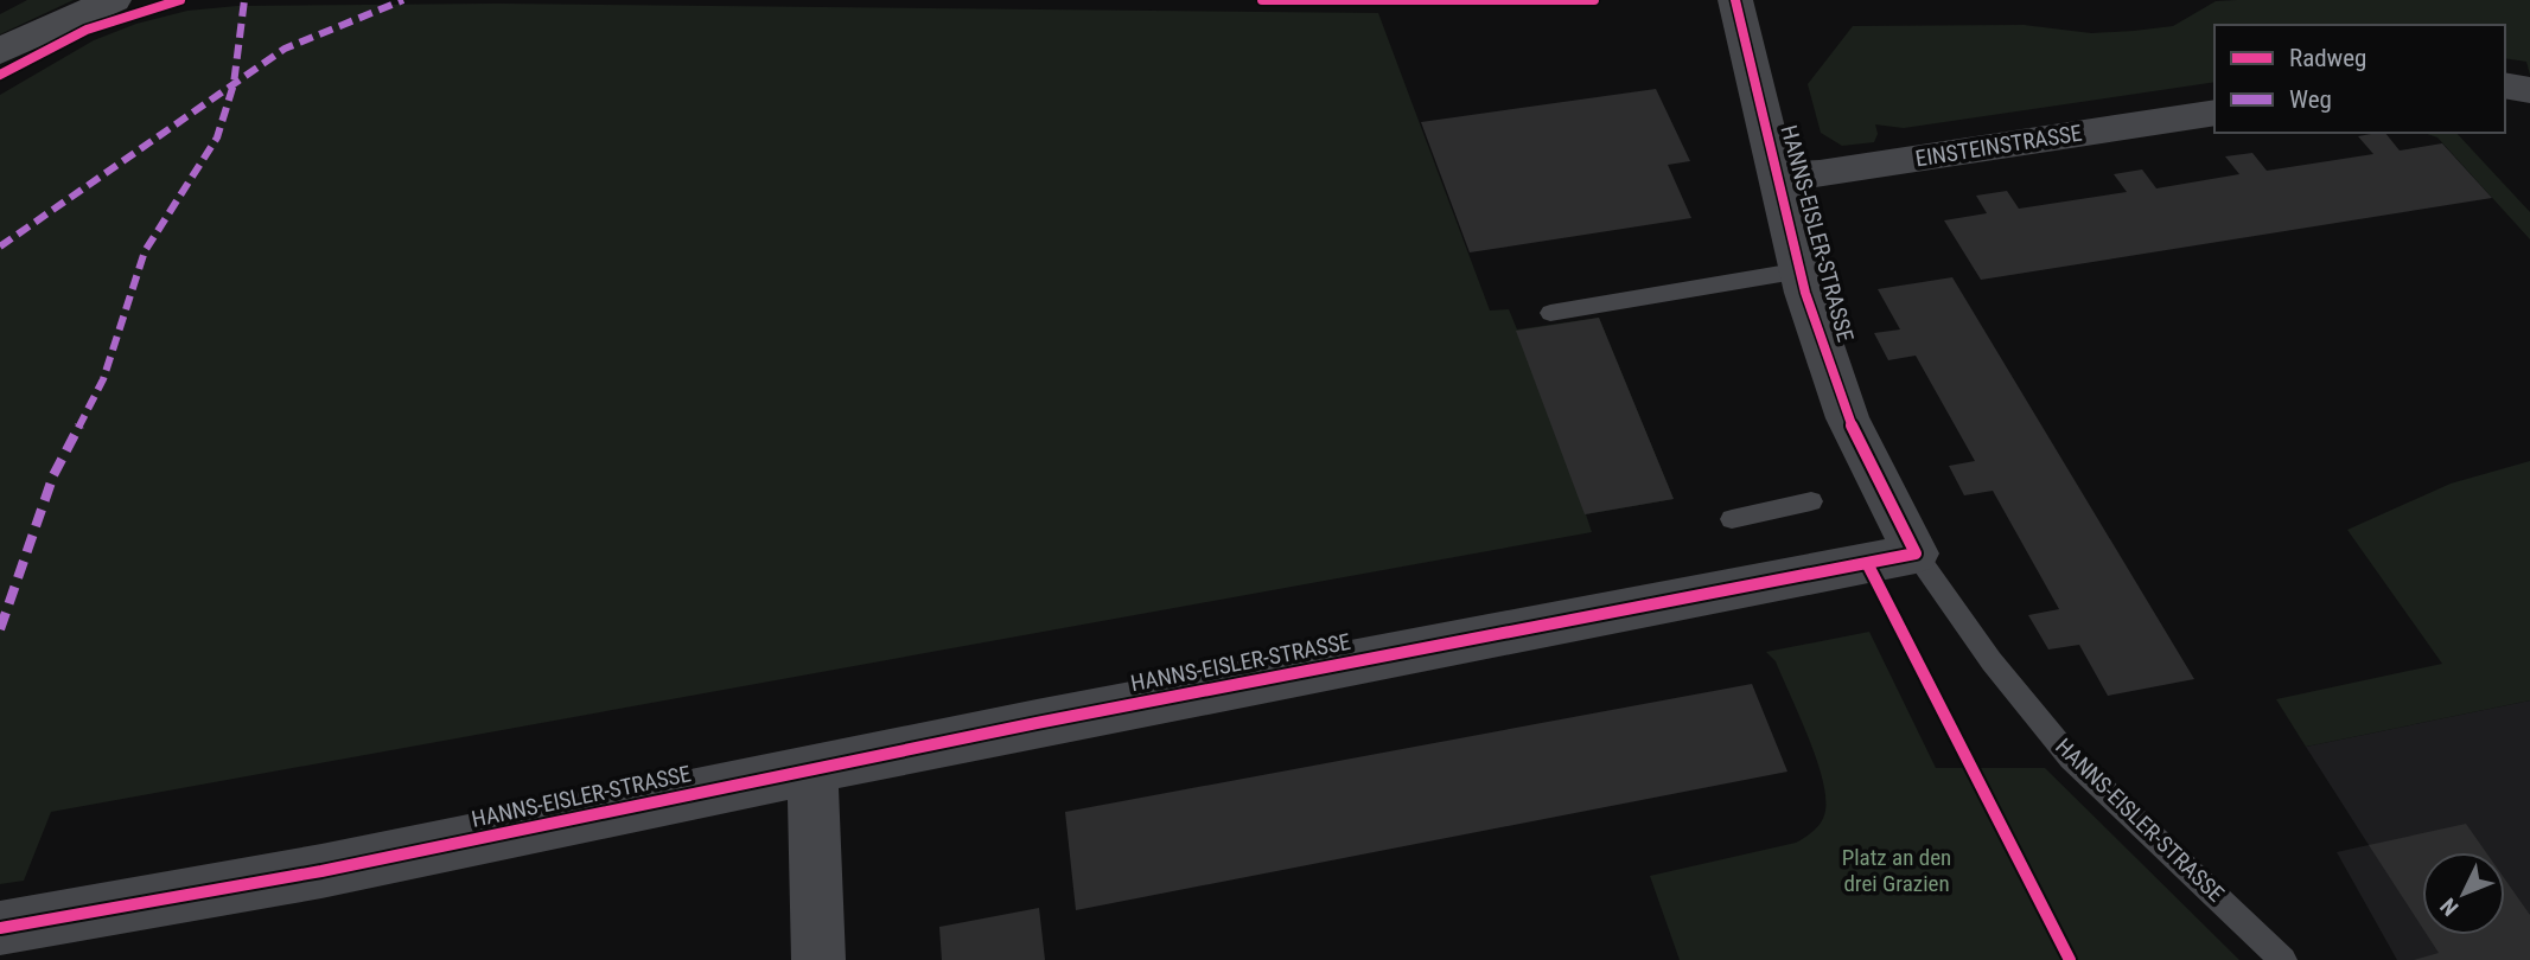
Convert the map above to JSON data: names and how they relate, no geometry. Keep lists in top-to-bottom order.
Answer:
{
  "streets": {
    "street": ["EINSTEINSTRASSE", "HANNS-EISLER-STRASSE"]
  },
  "crossings": [
    ["EINSTEINSTRASSE", "HANNS-EISLER-STRASSE"]
  ],
  "parks": ["Platz an den drei Grazien"],
  "legend": ["Radweg", "Weg"],
  "north": "bottom left"
}
